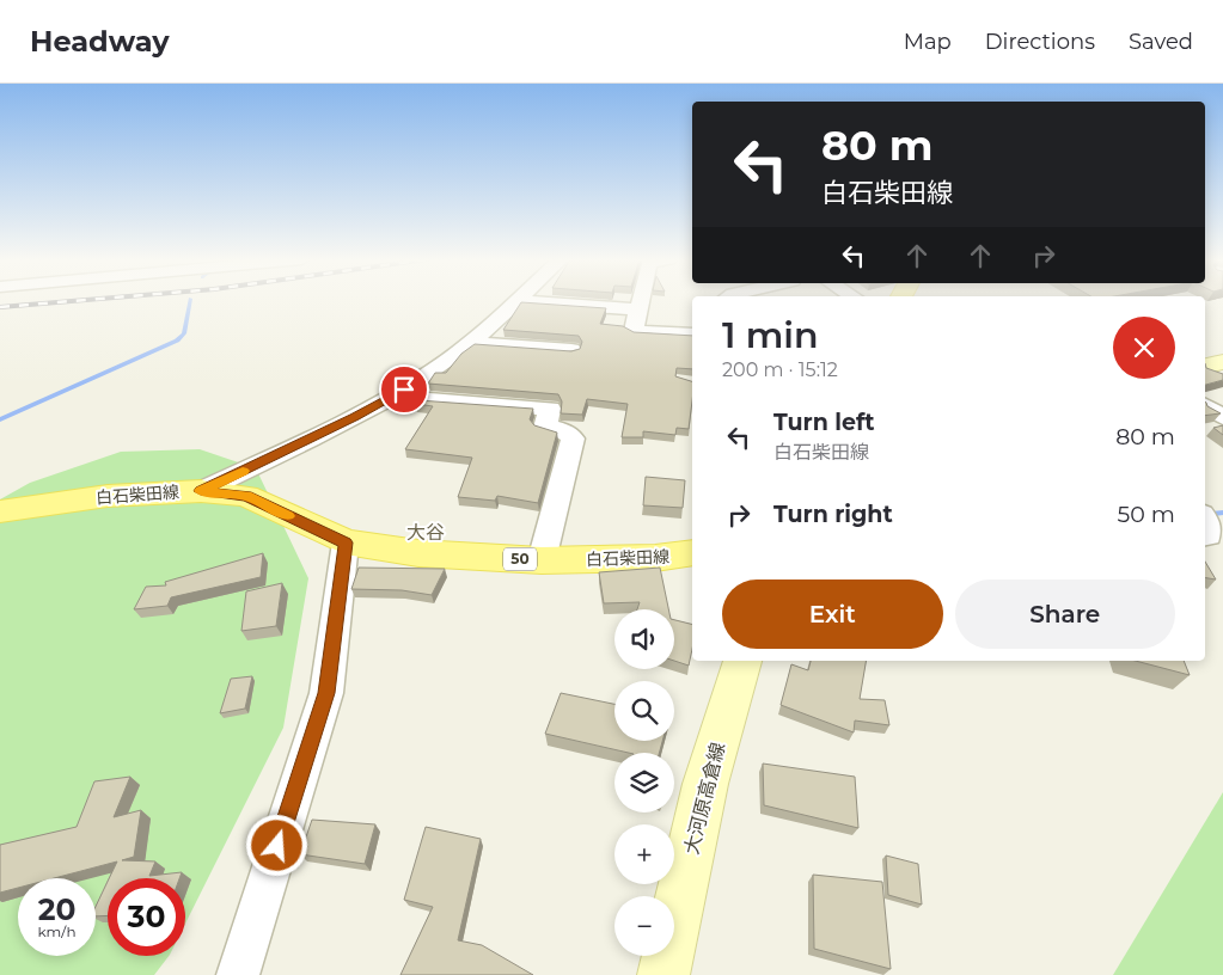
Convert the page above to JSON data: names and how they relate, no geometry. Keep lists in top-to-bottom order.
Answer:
{
  "streets": {
    "main road": ["白石柴田線", "50", "大河原高倉線"]
  },
  "districts": ["大谷"],
  "page": {
    "header": "Headway",
    "nav": ["Map", "Directions", "Saved"],
    "turn": ["80 m", "白石柴田線"],
    "heading": ["1 min", "200 m · 15:12"],
    "list": [
      {
        "name": "Turn left",
        "note": "白石柴田線",
        "value": "80 m"
      },
      {
        "name": "Turn right",
        "value": "50 m"
      }
    ],
    "buttons": ["Exit", "Share"],
    "map_buttons": ["+", "−"],
    "speed": "20 km/h",
    "limit": "30"
  }
}
